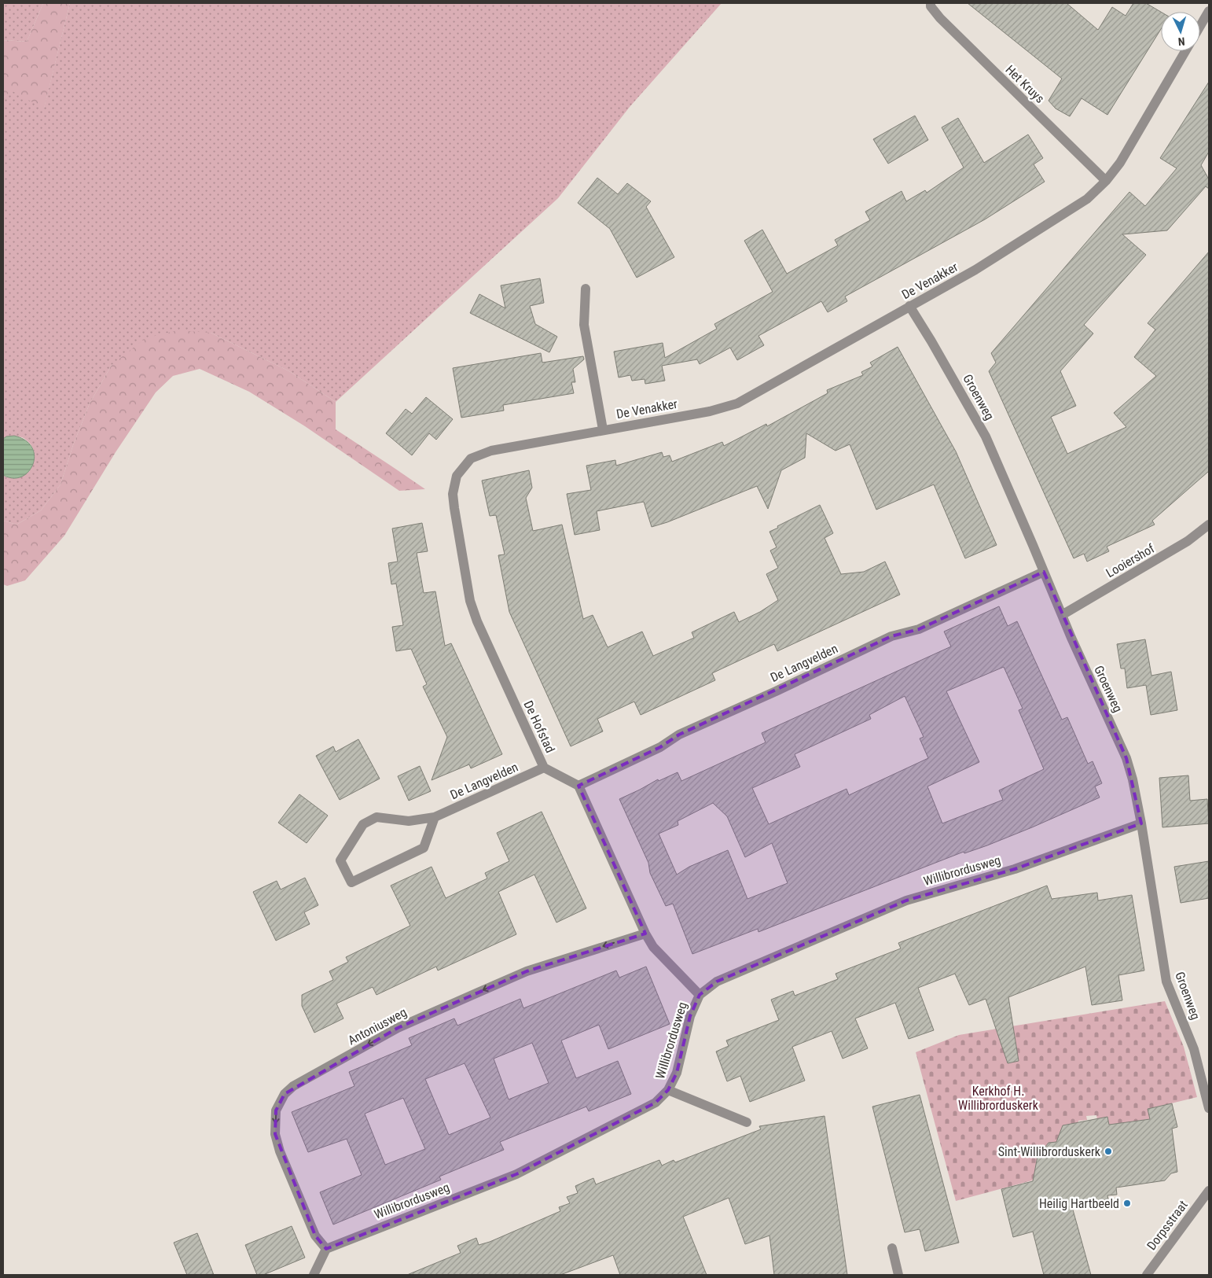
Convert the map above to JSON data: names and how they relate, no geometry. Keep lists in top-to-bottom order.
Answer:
{
  "streets": {
    "street": [
      "Het Kruys",
      "De Venakker",
      "Groenweg",
      "Looiershof",
      "De Langvelden",
      "De Hofstad",
      "Willibrordusweg",
      "Antoniusweg",
      "Dorpsstraat"
    ]
  },
  "crossings": [
    ["Het Kruys", "De Venakker"],
    ["De Venakker", "Groenweg"],
    ["De Venakker", "De Hofstad"],
    ["Groenweg", "Looiershof"],
    ["Groenweg", "De Langvelden"],
    ["Groenweg", "Willibrordusweg"],
    ["De Langvelden", "De Hofstad"],
    ["Willibrordusweg", "Antoniusweg"]
  ],
  "parks": ["Kerkhof H. Willibrorduskerk"],
  "places": ["Sint-Willibrorduskerk", "Heilig Hartbeeld"],
  "north": "bottom"
}
